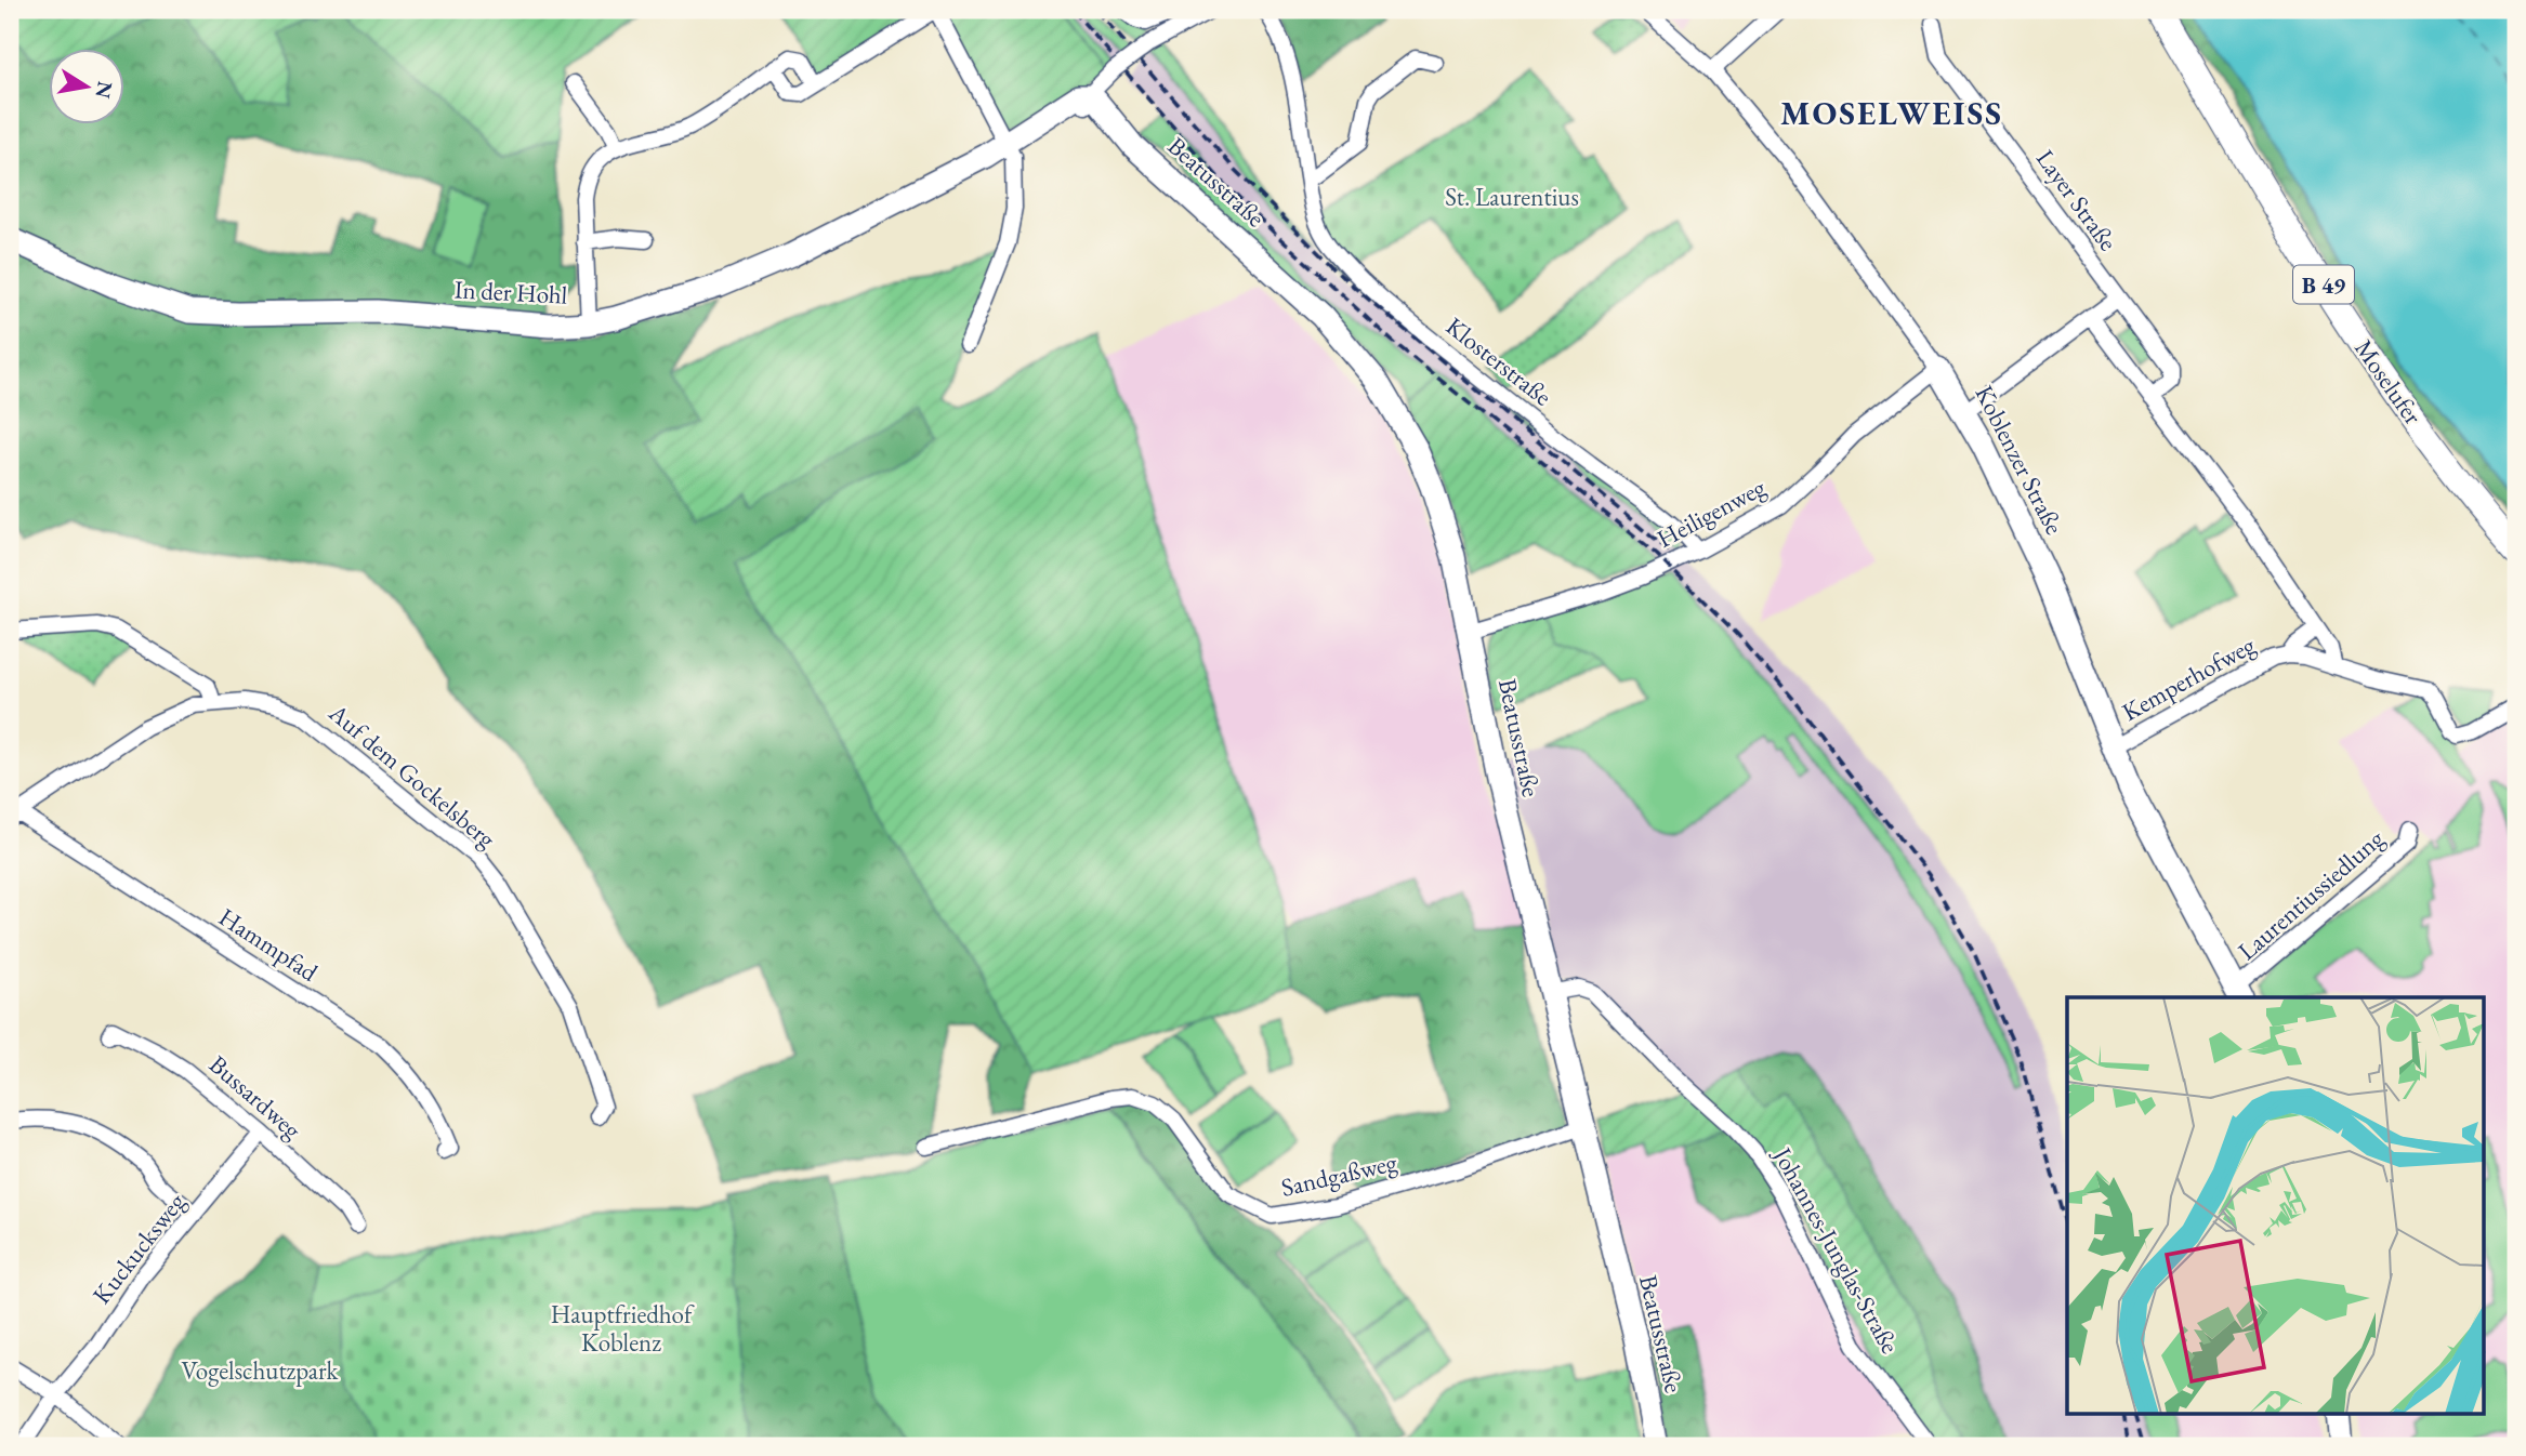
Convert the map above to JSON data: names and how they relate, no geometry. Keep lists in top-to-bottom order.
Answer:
{
  "streets": {
    "main road": ["B 49", "Moselufer"],
    "street": [
      "Beatusstraße",
      "Layer Straße",
      "In der Hohl",
      "Klosterstraße",
      "Koblenzer Straße",
      "Heiligenweg",
      "Kemperhofweg",
      "Auf dem Gockelsberg",
      "Laurentiussiedlung",
      "Hammpfad",
      "Bussardweg",
      "Sandgaßweg",
      "Kuckucksweg",
      "Johannes-Junglas-Straße"
    ]
  },
  "crossings": [
    ["Beatusstraße", "In der Hohl"],
    ["Beatusstraße", "Heiligenweg"],
    ["Beatusstraße", "Sandgaßweg"],
    ["Beatusstraße", "Johannes-Junglas-Straße"],
    ["Klosterstraße", "Heiligenweg"],
    ["Koblenzer Straße", "Heiligenweg"],
    ["Koblenzer Straße", "Kemperhofweg"],
    ["Koblenzer Straße", "Laurentiussiedlung"],
    ["Auf dem Gockelsberg", "Hammpfad"],
    ["Bussardweg", "Kuckucksweg"]
  ],
  "districts": ["MOSELWEISS"],
  "parks": ["St. Laurentius", "Hauptfriedhof Koblenz", "Vogelschutzpark"],
  "north": "right"
}
